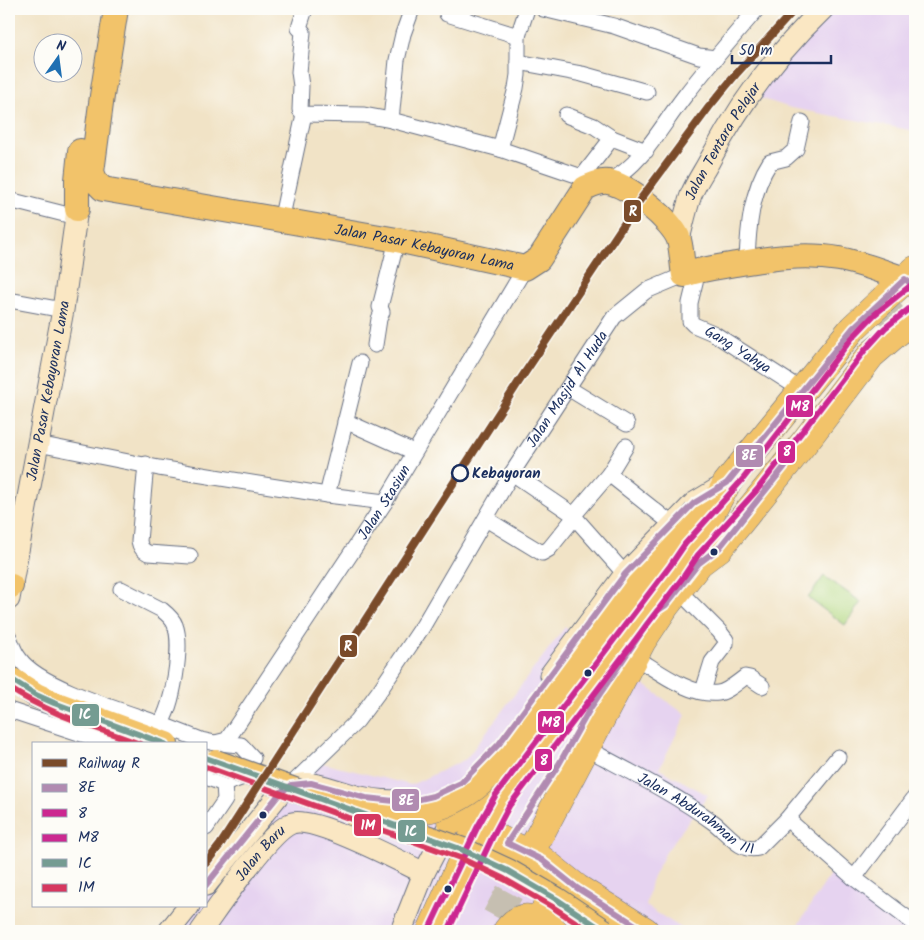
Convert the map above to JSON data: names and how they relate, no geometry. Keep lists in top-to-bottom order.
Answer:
{
  "streets": {
    "main road": [
      "Jalan Tentara Pelajar",
      "Jalan Pasar Kebayoran Lama",
      "Jalan Masjid Al Huda",
      "Jalan Baru"
    ],
    "street": ["Gang Yahya", "Jalan Stasiun", "Jalan Abdurahman III"]
  },
  "crossings": [
    ["Jalan Pasar Kebayoran Lama", "Jalan Stasiun"],
    ["Gang Yahya", "Jalan Masjid Al Huda"],
    ["Jalan Masjid Al Huda", "Jalan Baru"]
  ],
  "places": ["Kebayoran"],
  "lines": [
    "rail line R",
    "transit line 8E",
    "transit line M8",
    "transit line 8",
    "transit line 1C",
    "transit line 1M"
  ],
  "legend": [
    "Railway R",
    "8E",
    "8",
    "M8",
    "1C",
    "1M"
  ],
  "scale_bar": "50 m",
  "north": "top"
}
